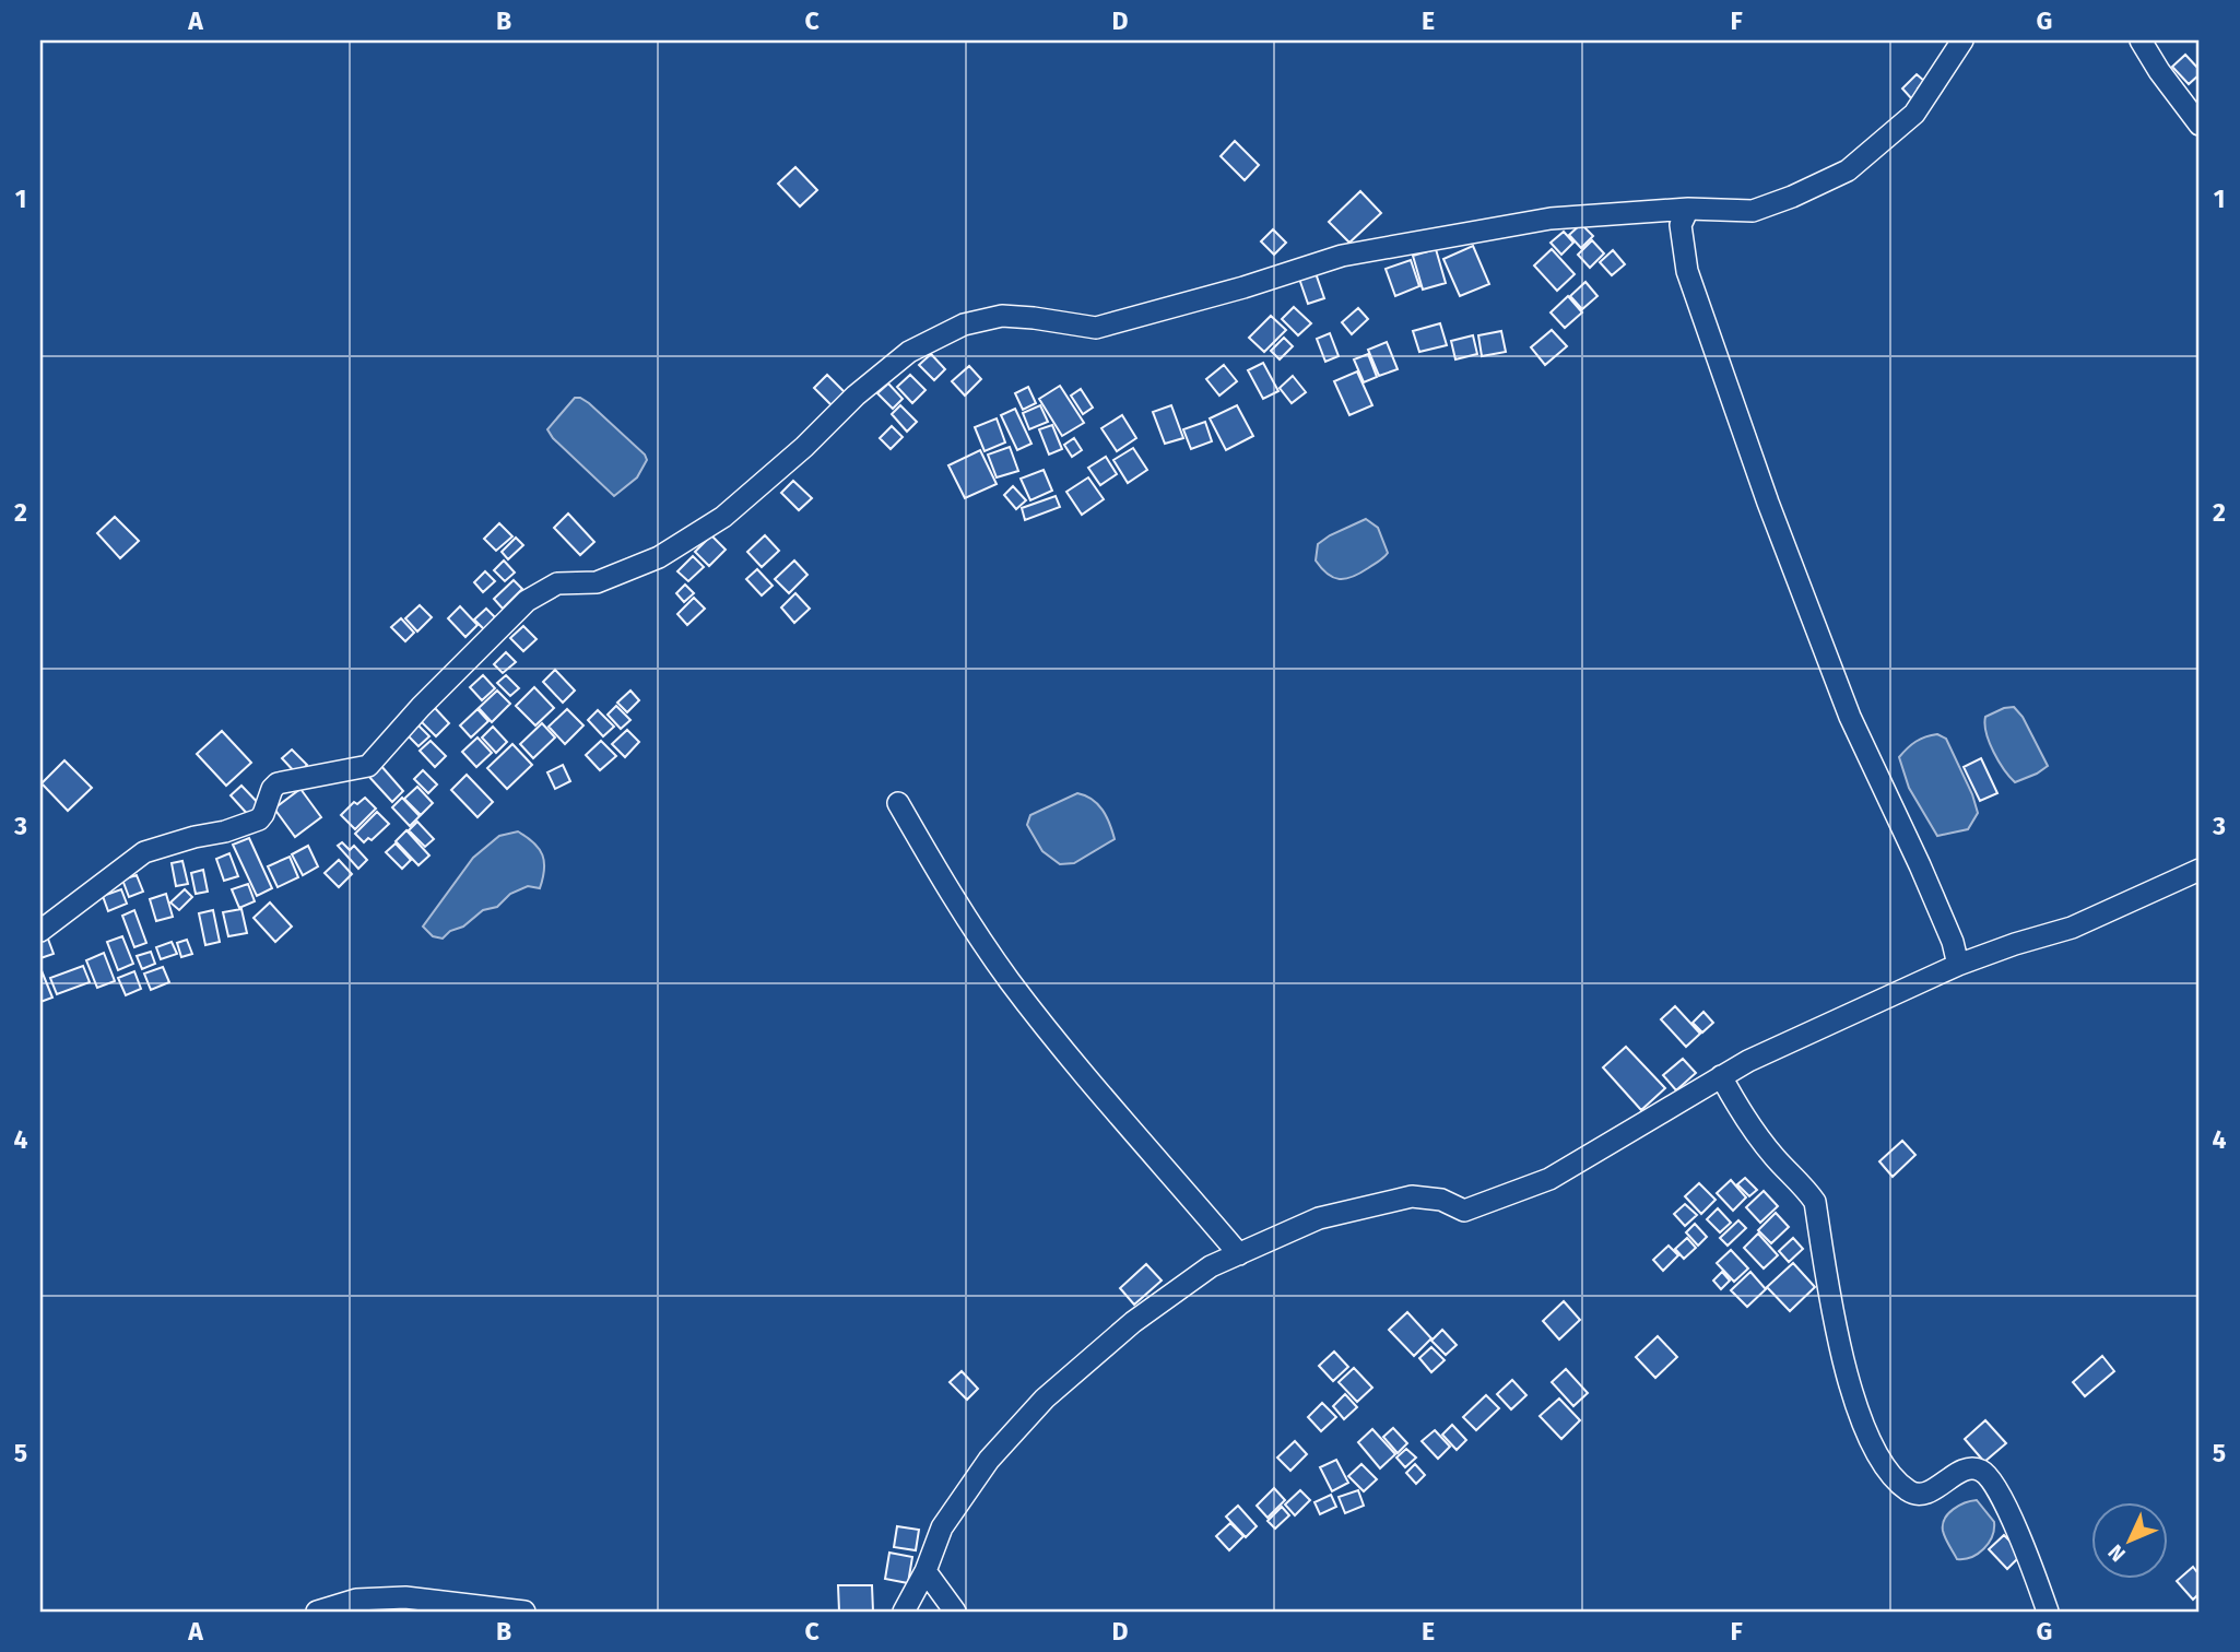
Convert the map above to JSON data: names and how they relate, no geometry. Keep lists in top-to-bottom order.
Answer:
{
  "north": "bottom left",
  "grid": {
    "columns": [
      "A",
      "B",
      "C",
      "D",
      "E",
      "F",
      "G"
    ],
    "rows": [
      "1",
      "2",
      "3",
      "4",
      "5"
    ]
  }
}
